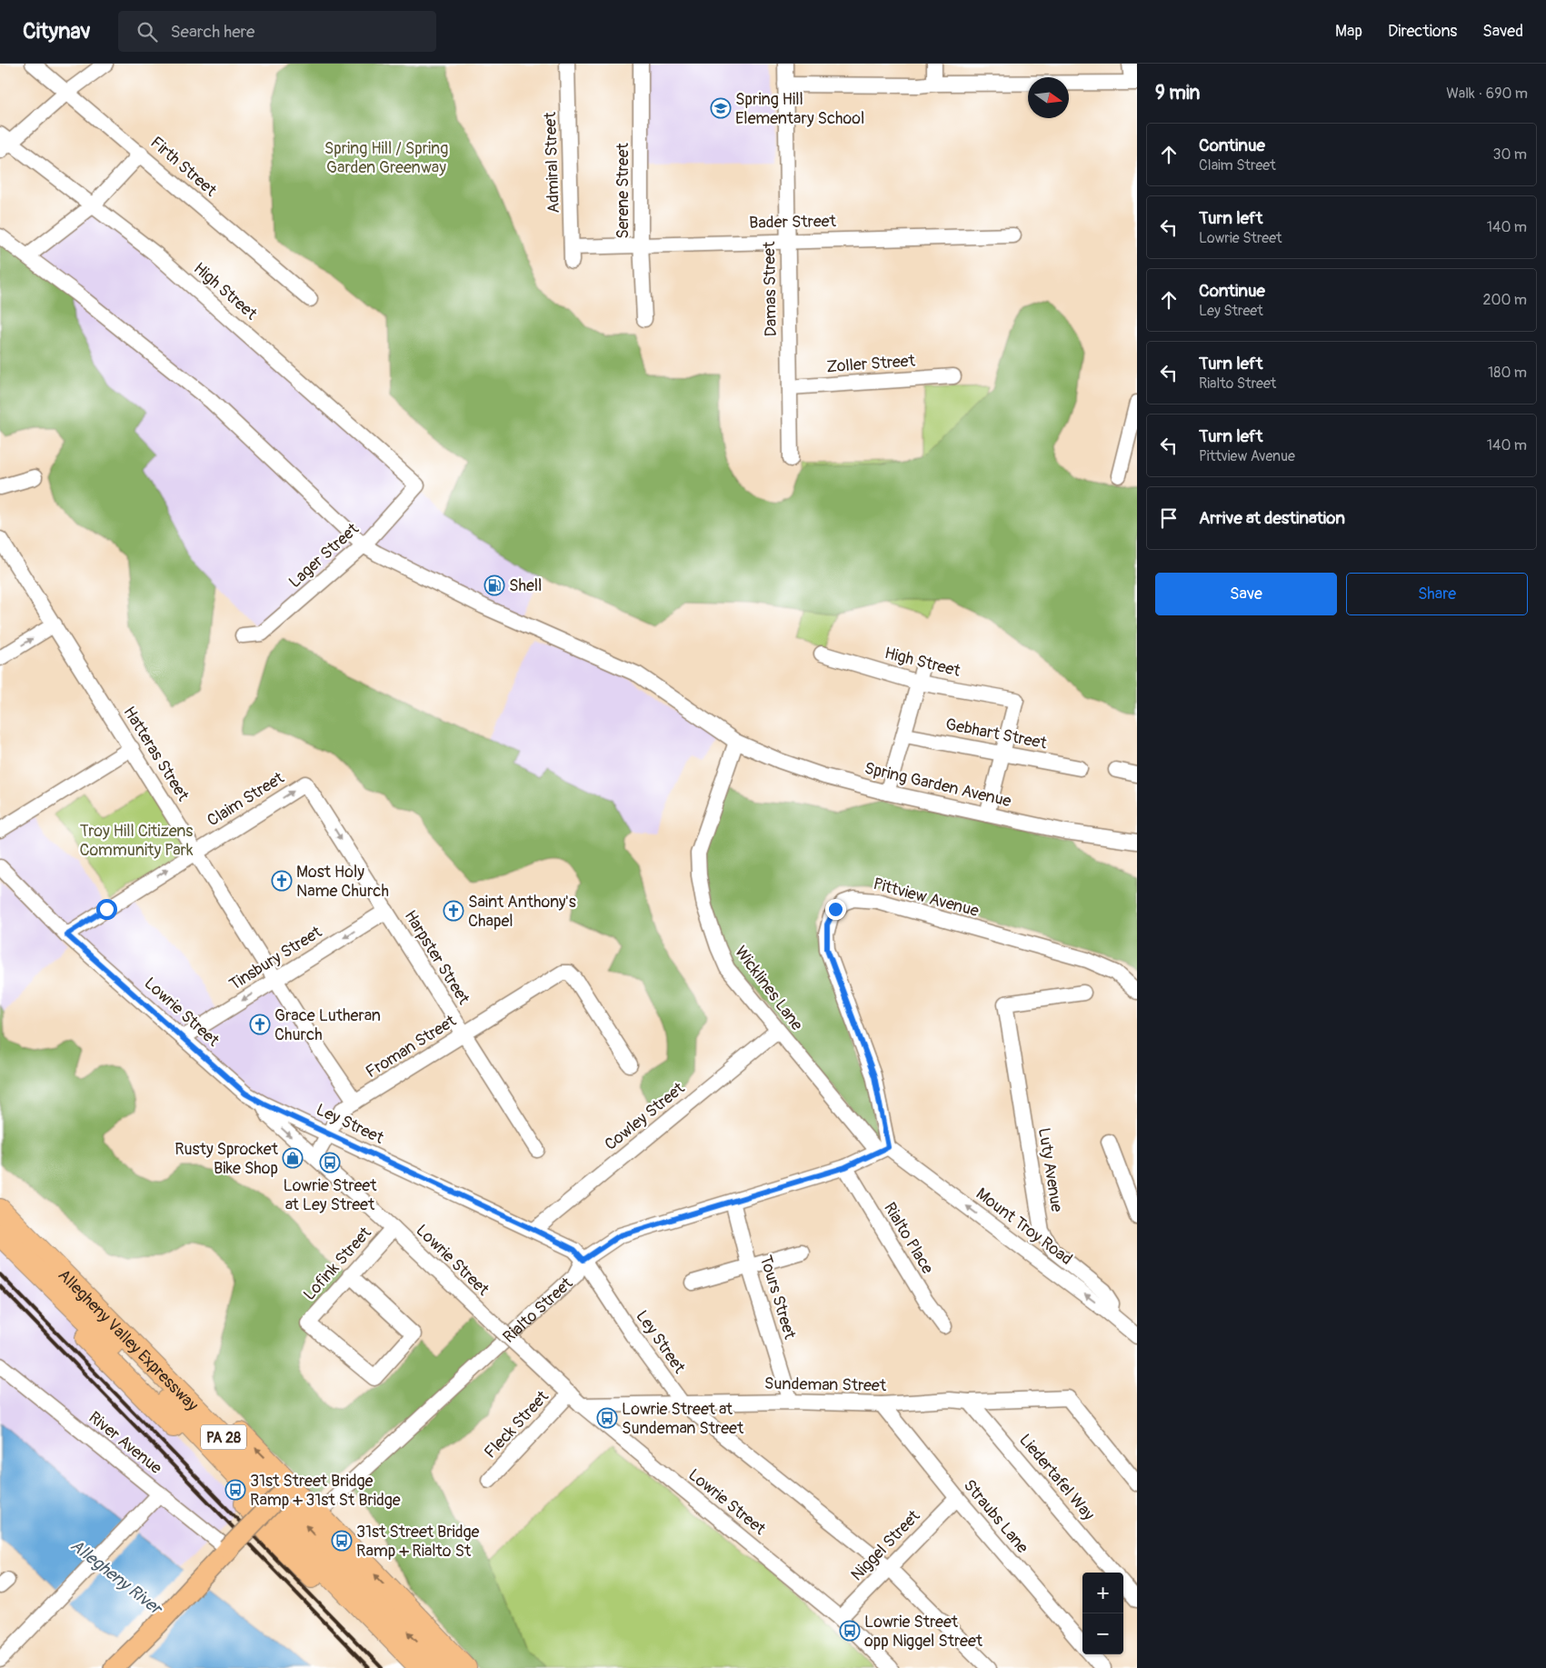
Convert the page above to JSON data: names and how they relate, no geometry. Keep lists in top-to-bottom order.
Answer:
{
  "streets": {
    "highway": ["Allegheny Valley Expressway", "PA 28"],
    "street": [
      "Admiral Street",
      "Firth Street",
      "Serene Street",
      "Bader Street",
      "Damas Street",
      "High Street",
      "Zoller Street",
      "Lager Street",
      "Gebhart Street",
      "Hatteras Street",
      "Spring Garden Avenue",
      "Claim Street",
      "Pittview Avenue",
      "Harpster Street",
      "Tinsbury Street",
      "Wicklines Lane",
      "Lowrie Street",
      "Froman Street",
      "Cowley Street",
      "Ley Street",
      "Luty Avenue",
      "Mount Troy Road",
      "Rialto Place",
      "Lofink Street",
      "Tours Street",
      "Rialto Street",
      "Sundeman Street",
      "Fleck Street",
      "River Avenue",
      "Liedertafel Way",
      "Straubs Lane",
      "Niggel Street"
    ]
  },
  "crossings": [
    ["Admiral Street", "Bader Street"],
    ["Serene Street", "Bader Street"],
    ["Bader Street", "Damas Street"],
    ["Damas Street", "Zoller Street"],
    ["High Street", "Lager Street"],
    ["High Street", "Gebhart Street"],
    ["Lager Street", "Spring Garden Avenue"],
    ["Hatteras Street", "Claim Street"],
    ["Hatteras Street", "Tinsbury Street"],
    ["Hatteras Street", "Froman Street"],
    ["Spring Garden Avenue", "Wicklines Lane"],
    ["Claim Street", "Harpster Street"],
    ["Claim Street", "Lowrie Street"],
    ["Pittview Avenue", "Wicklines Lane"],
    ["Pittview Avenue", "Mount Troy Road"],
    ["Pittview Avenue", "Rialto Street"],
    ["Harpster Street", "Tinsbury Street"],
    ["Harpster Street", "Froman Street"],
    ["Tinsbury Street", "Lowrie Street"],
    ["Wicklines Lane", "Cowley Street"],
    ["Wicklines Lane", "Mount Troy Road"],
    ["Wicklines Lane", "Rialto Street"],
    ["Lowrie Street", "Froman Street"],
    ["Lowrie Street", "Ley Street"],
    ["Lowrie Street", "Lofink Street"],
    ["Lowrie Street", "Sundeman Street"],
    ["Lowrie Street", "Fleck Street"],
    ["Lowrie Street", "Niggel Street"],
    ["Froman Street", "Ley Street"],
    ["Cowley Street", "Ley Street"],
    ["Ley Street", "Rialto Street"],
    ["Ley Street", "Sundeman Street"],
    ["Ley Street", "Niggel Street"],
    ["Luty Avenue", "Mount Troy Road"],
    ["Mount Troy Road", "Rialto Street"],
    ["Rialto Place", "Rialto Street"],
    ["Tours Street", "Rialto Street"],
    ["Tours Street", "Sundeman Street"],
    ["Sundeman Street", "Liedertafel Way"],
    ["Sundeman Street", "Straubs Lane"],
    ["Straubs Lane", "Niggel Street"]
  ],
  "one_way": ["Tinsbury Street", "Mount Troy Road"],
  "water": ["Allegheny River"],
  "parks": ["Spring Hill / Spring Garden Greenway", "Troy Hill Citizens Community Park"],
  "places": {
    "school or university": ["Spring Hill Elementary School"],
    "fuel station": ["Shell"],
    "church": ["Most Holy Name Church", "Saint Anthony's Chapel", "Grace Lutheran Church"],
    "shop": ["Rusty Sprocket Bike Shop"],
    "bus stop": [
      "Lowrie Street at Ley Street",
      "Lowrie Street at Sundeman Street",
      "31st Street Bridge Ramp + 31st St Bridge",
      "31st Street Bridge Ramp + Rialto St",
      "Lowrie Street opp Niggel Street"
    ]
  },
  "north": "right",
  "page": {
    "header": "Citynav",
    "search": "Search here",
    "nav": ["Map", "Directions", "Saved"],
    "heading": ["9 min", "Walk · 690 m"],
    "list": [
      ["Continue", "Claim Street", "30 m"],
      ["Turn left", "Lowrie Street", "140 m"],
      ["Continue", "Ley Street", "200 m"],
      ["Turn left", "Rialto Street", "180 m"],
      ["Turn left", "Pittview Avenue", "140 m"],
      "Arrive at destination"
    ],
    "buttons": ["Save", "Share"],
    "map_buttons": ["+", "−"]
  }
}
